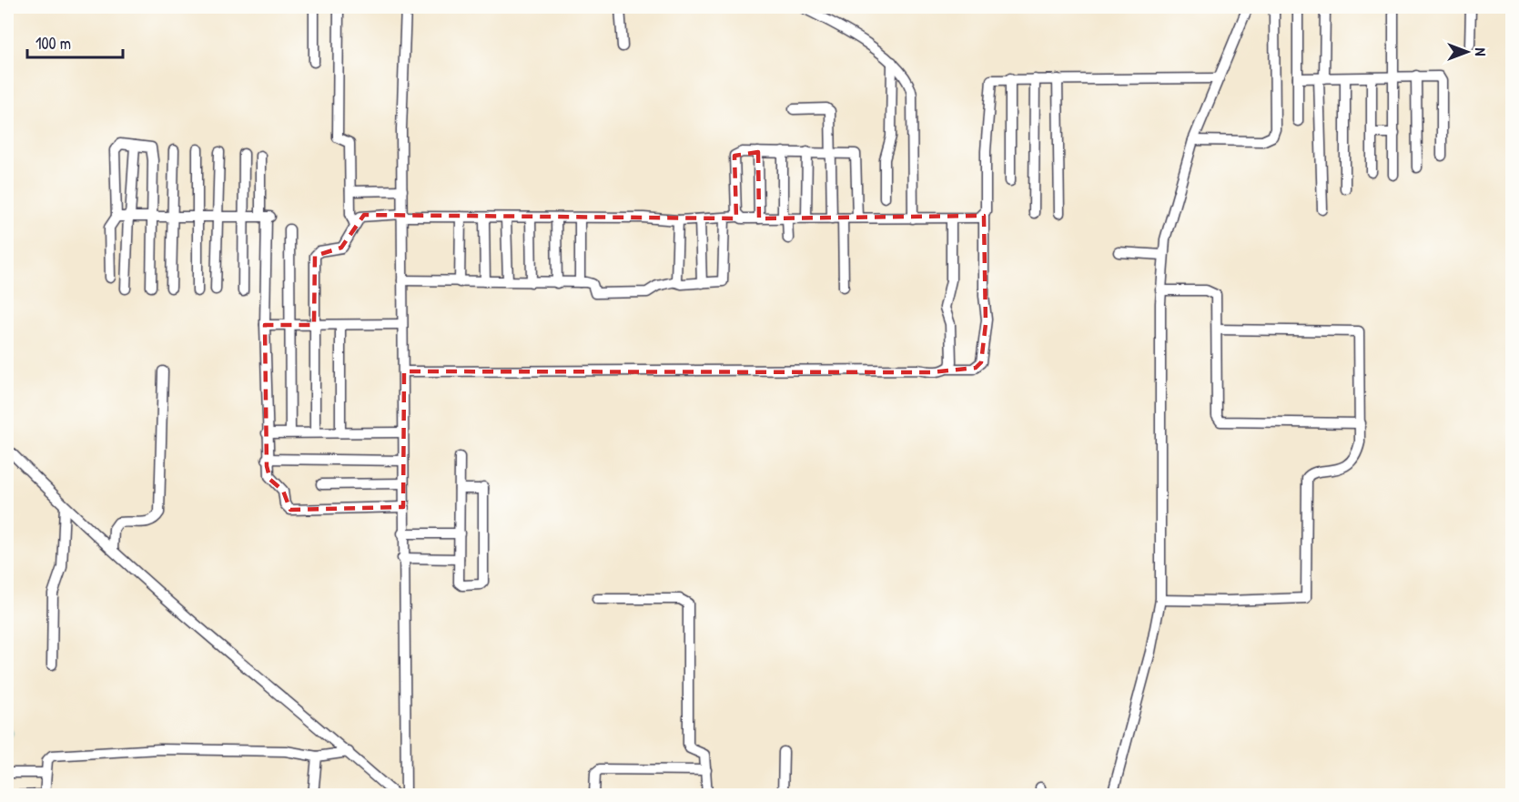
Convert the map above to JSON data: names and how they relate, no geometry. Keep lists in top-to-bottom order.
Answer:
{
  "scale_bar": "100 m",
  "north": "right"
}
